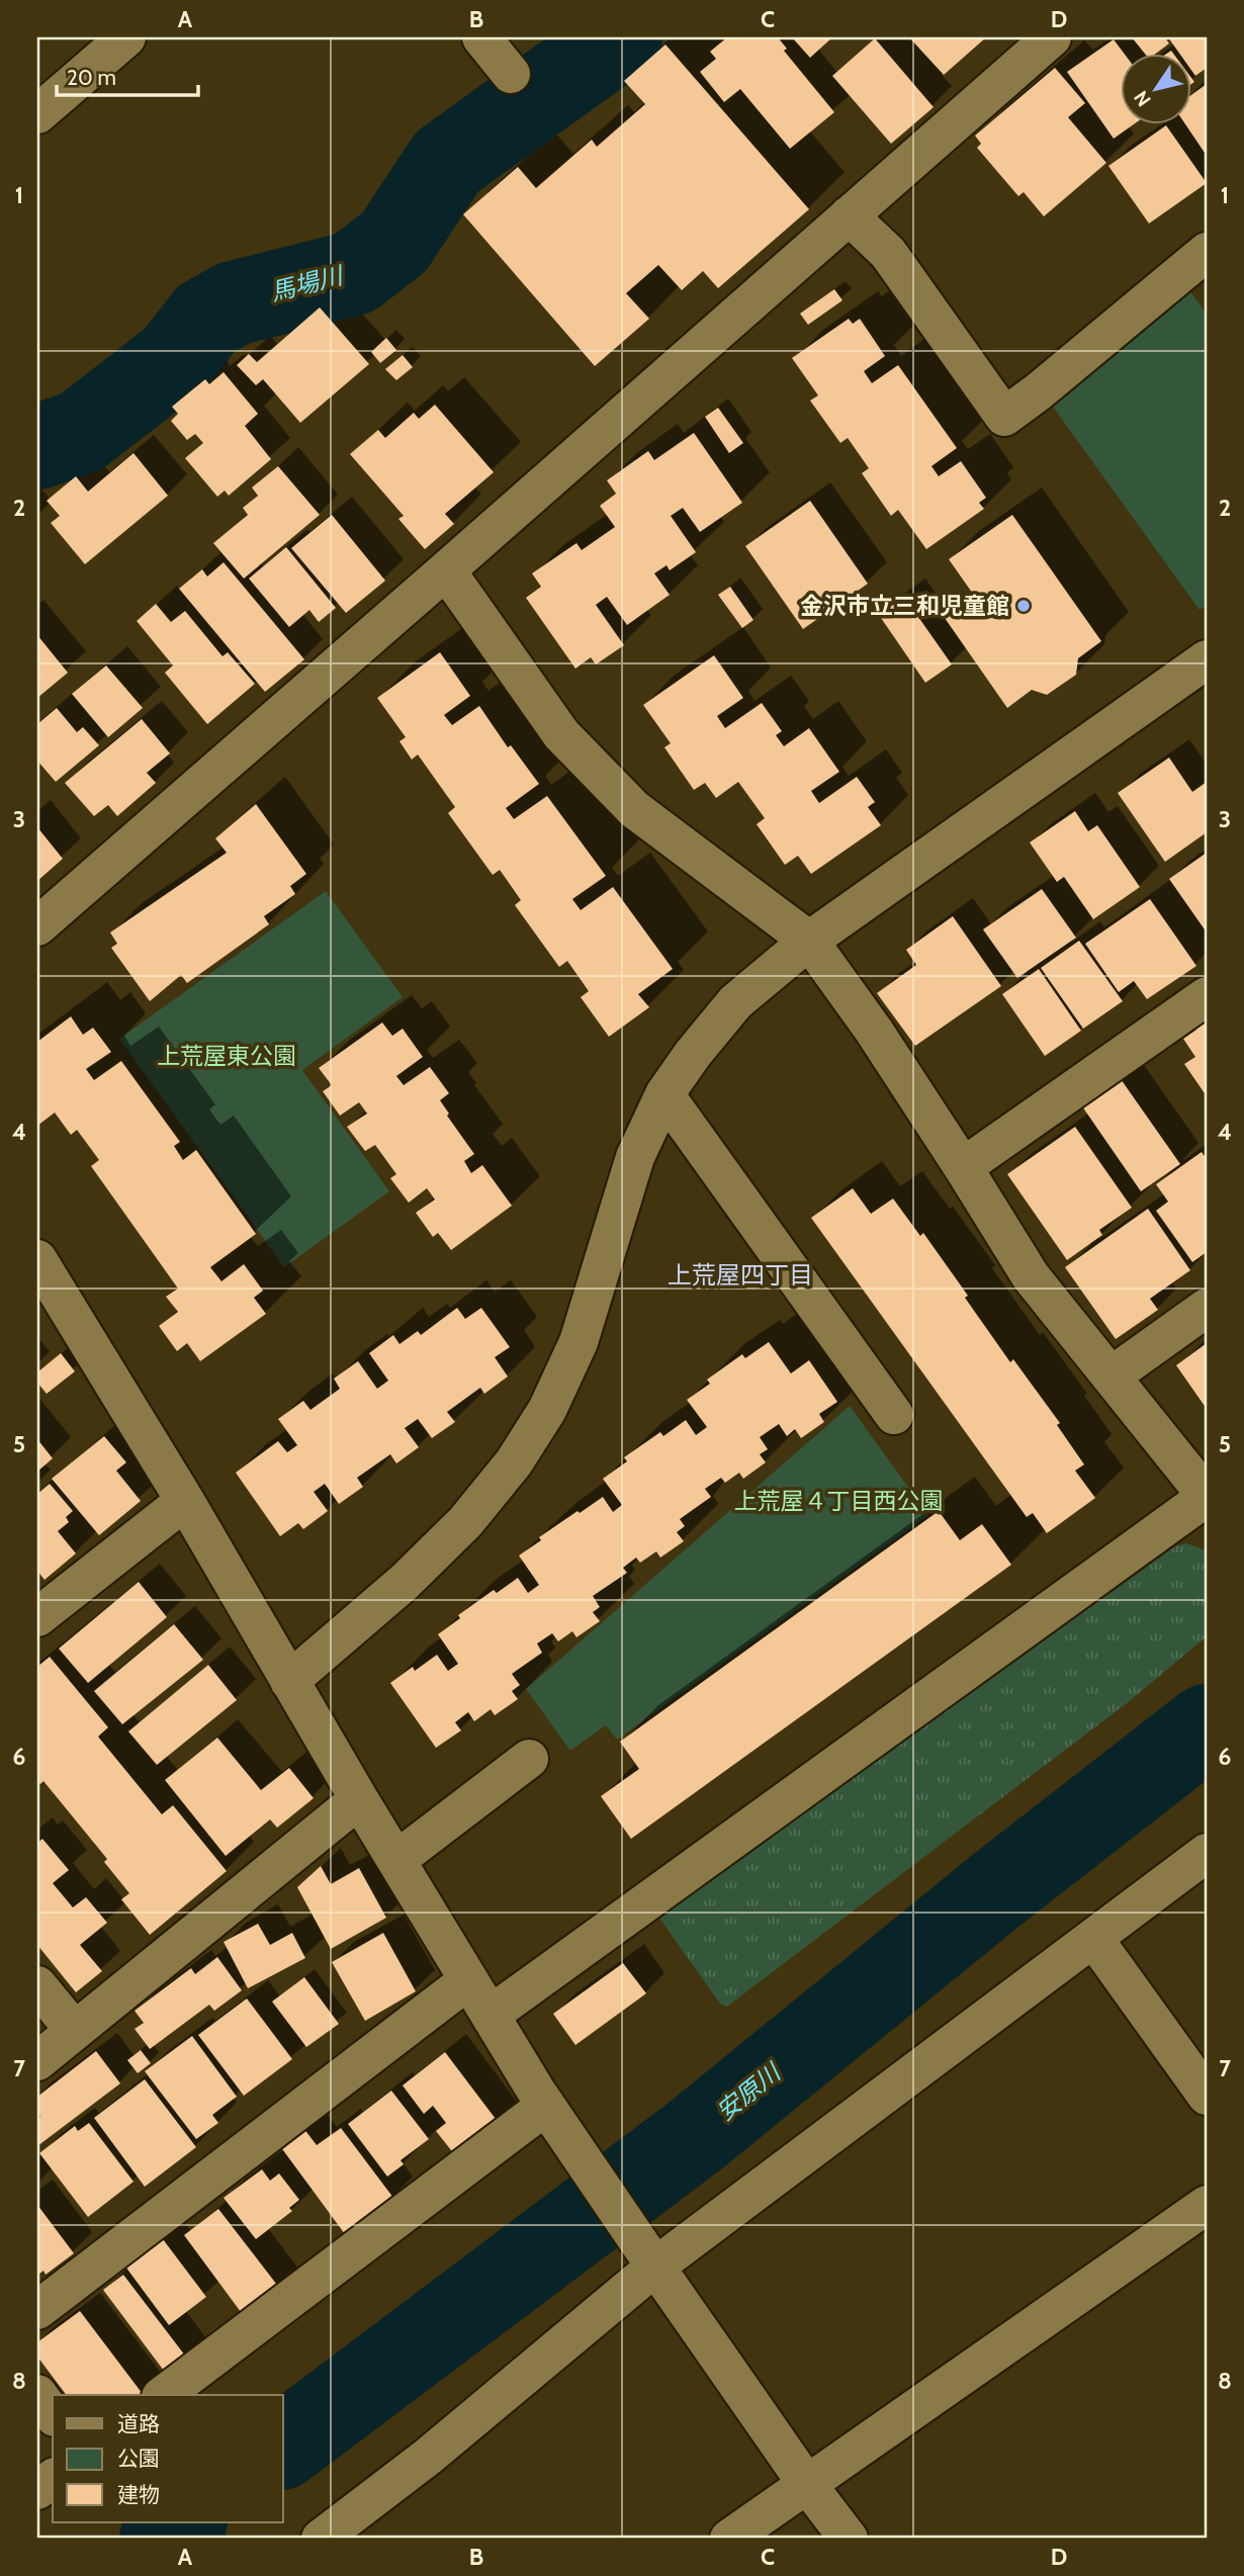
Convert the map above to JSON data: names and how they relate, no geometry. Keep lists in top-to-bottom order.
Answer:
{
  "districts": ["上荒屋四丁目"],
  "water": ["馬場川", "安原川"],
  "parks": ["上荒屋東公園", "上荒屋４丁目西公園"],
  "places": ["金沢市立三和児童館"],
  "legend": ["道路", "公園", "建物"],
  "scale_bar": "20 m",
  "north": "bottom left",
  "grid": {
    "columns": [
      "A",
      "B",
      "C",
      "D"
    ],
    "rows": [
      "1",
      "2",
      "3",
      "4",
      "5",
      "6",
      "7",
      "8"
    ]
  }
}
